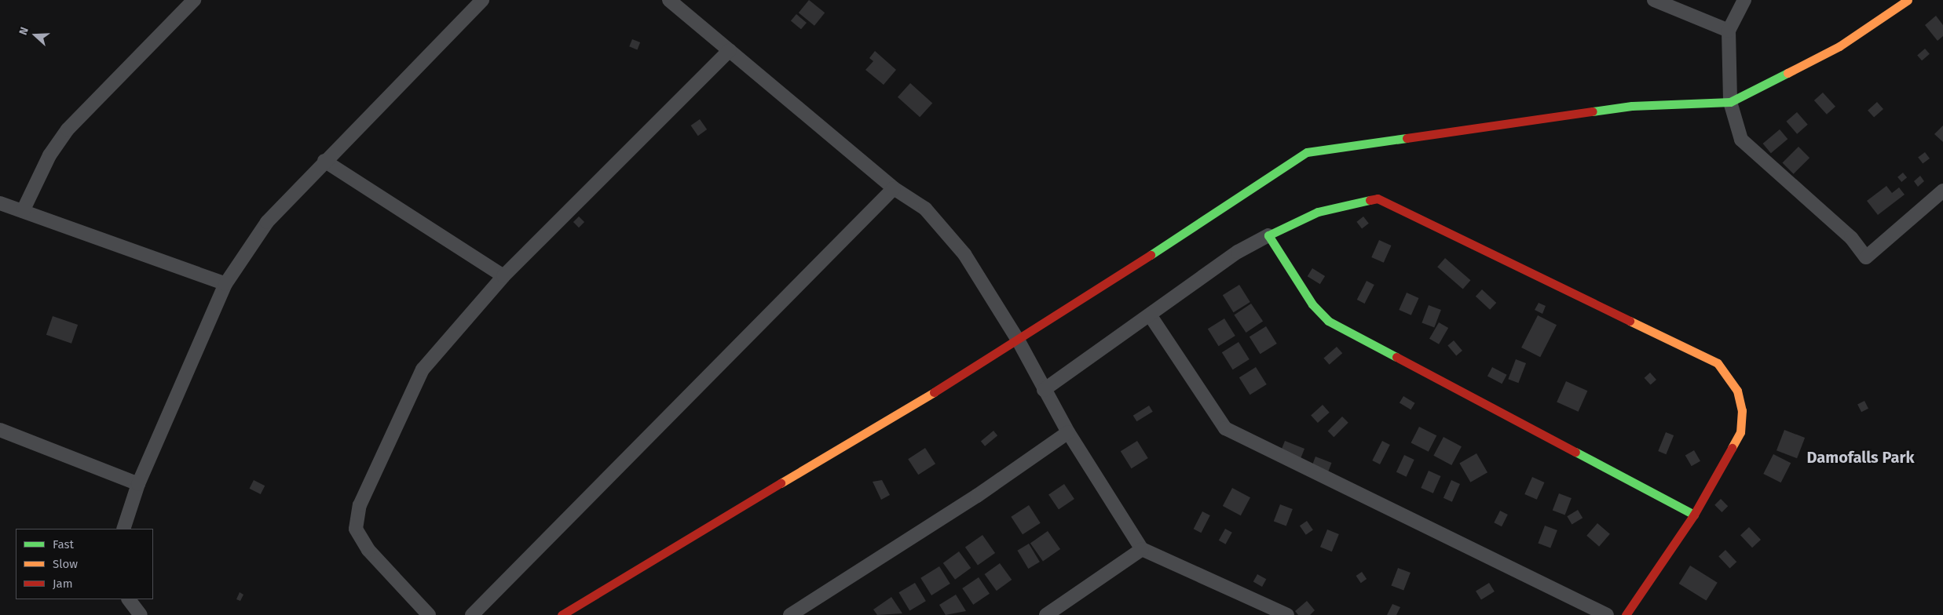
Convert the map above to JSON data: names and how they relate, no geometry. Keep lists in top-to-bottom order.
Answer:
{
  "districts": ["Damofalls Park"],
  "legend": ["Fast", "Slow", "Jam"],
  "north": "left"
}
